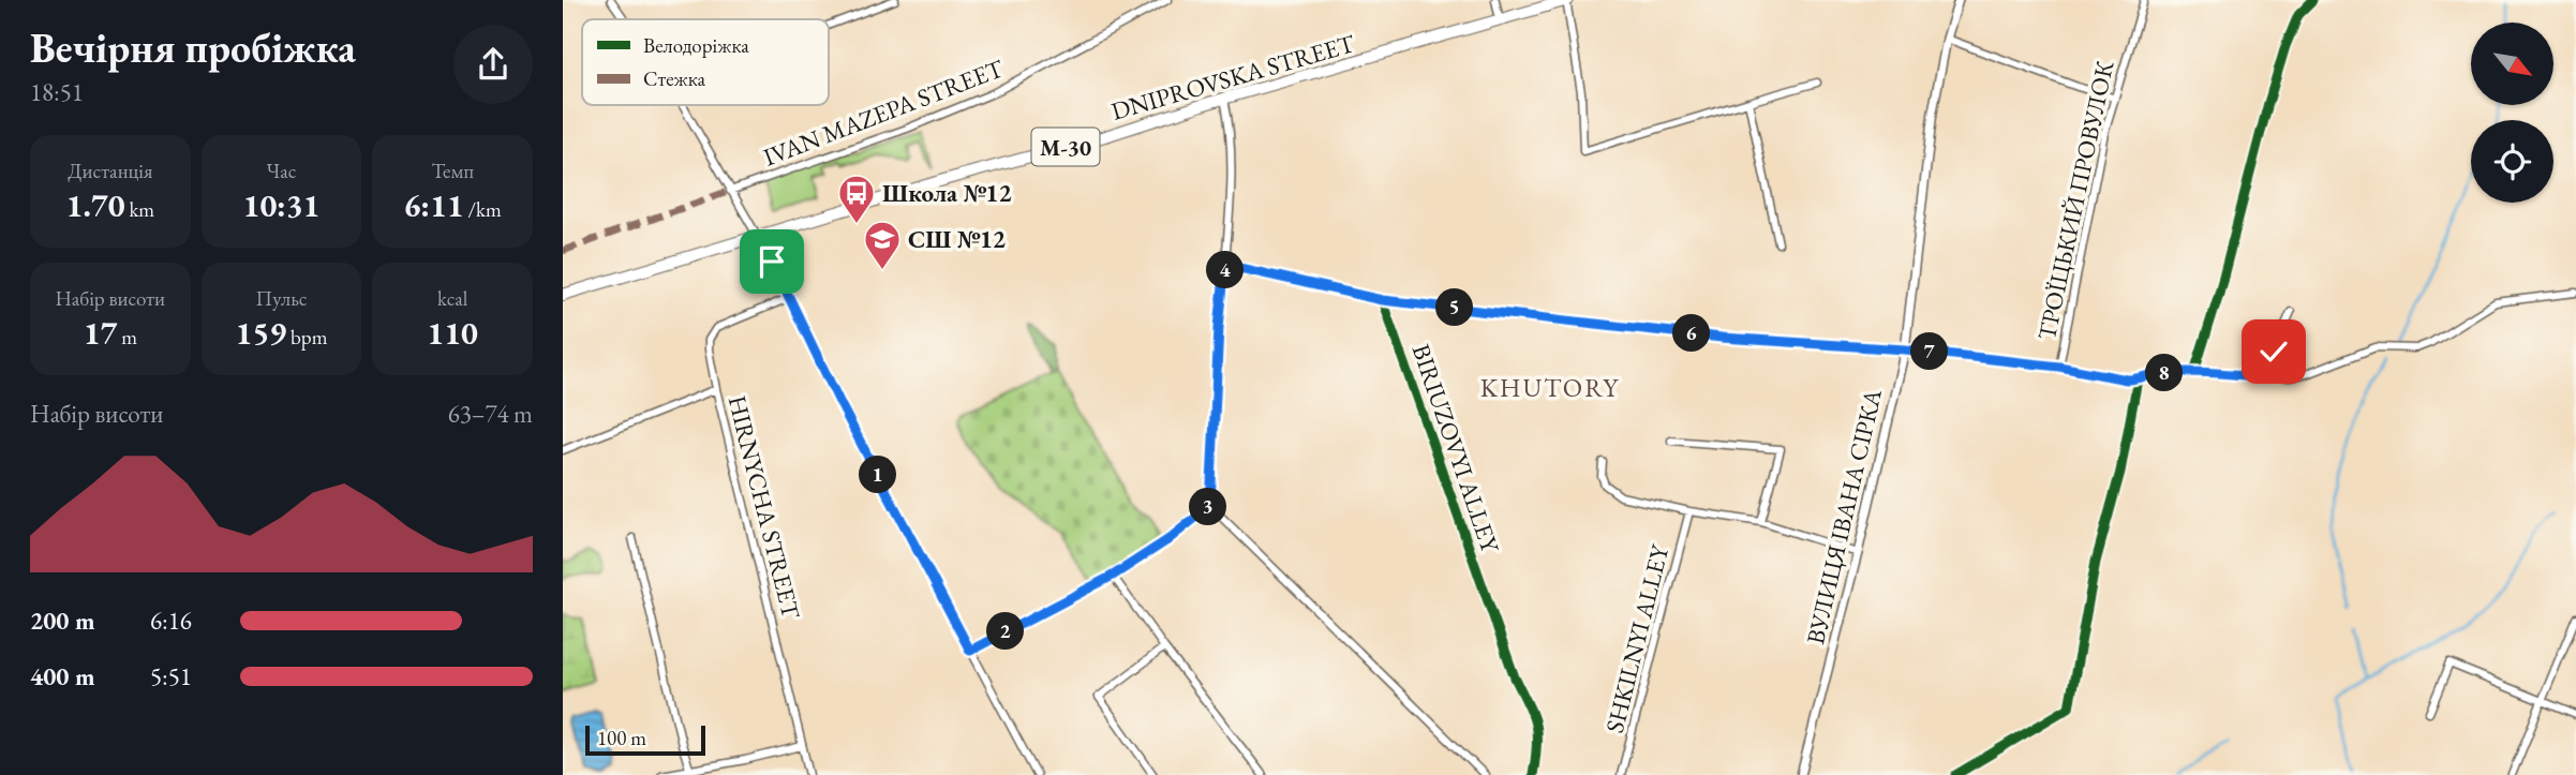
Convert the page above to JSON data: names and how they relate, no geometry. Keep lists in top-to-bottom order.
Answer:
{
  "streets": {
    "highway": ["DNIPROVSKA STREET", "М-30"],
    "street": [
      "IVAN MAZEPA STREET",
      "ТРОЇЦЬКИЙ ПРОВУЛОК",
      "BIRIUZOVYI ALLEY",
      "HIRNYCHA STREET",
      "ВУЛИЦЯ ІВАНА СІРКА",
      "SHKILNYI ALLEY"
    ]
  },
  "crossings": [
    ["ТРОЇЦЬКИЙ ПРОВУЛОК", "BIRIUZOVYI ALLEY"],
    ["BIRIUZOVYI ALLEY", "ВУЛИЦЯ ІВАНА СІРКА"]
  ],
  "districts": ["KHUTORY"],
  "places": {
    "bus stop": ["Школа №12"],
    "school or university": ["СШ №12"]
  },
  "legend": ["Велодоріжка", "Стежка"],
  "scale_bar": "100 m",
  "north": "bottom right",
  "page": {
    "heading": ["Вечірня пробіжка", "18:51"],
    "stats": [
      ["Дистанція", "1.70 km"],
      ["Час", "10:31"],
      ["Темп", "6:11 /km"],
      ["Набір висоти", "17 m"],
      ["Пульс", "159 bpm"],
      ["kcal", "110"]
    ],
    "pins": [
      "4",
      "5",
      "6",
      "7",
      "8",
      "1",
      "3",
      "2"
    ],
    "chart": ["Набір висоти", "63–74 m"],
    "list": [
      {
        "name": "200 m",
        "note": "6:16"
      },
      {
        "name": "400 m",
        "note": "5:51"
      }
    ],
    "scale": "100 m"
  }
}
